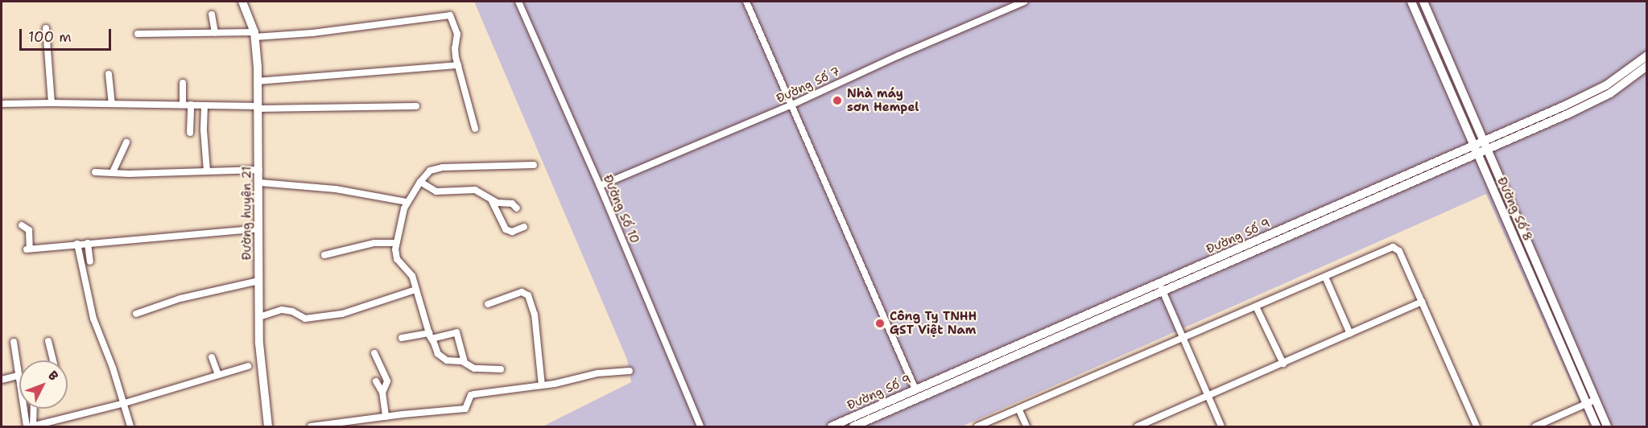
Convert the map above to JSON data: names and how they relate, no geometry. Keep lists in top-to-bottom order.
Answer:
{
  "streets": {
    "street": [
      "Đường Số 7",
      "Đường Số 10",
      "Đường Số 8",
      "Đường huyện 21",
      "Đường Số 9"
    ]
  },
  "crossings": [
    ["Đường Số 7", "Đường Số 10"],
    ["Đường Số 8", "Đường Số 9"]
  ],
  "places": ["Nhà máy sơn Hempel", "Công Ty TNHH GST Việt Nam"],
  "scale_bar": "100 m",
  "north": "top right"
}
